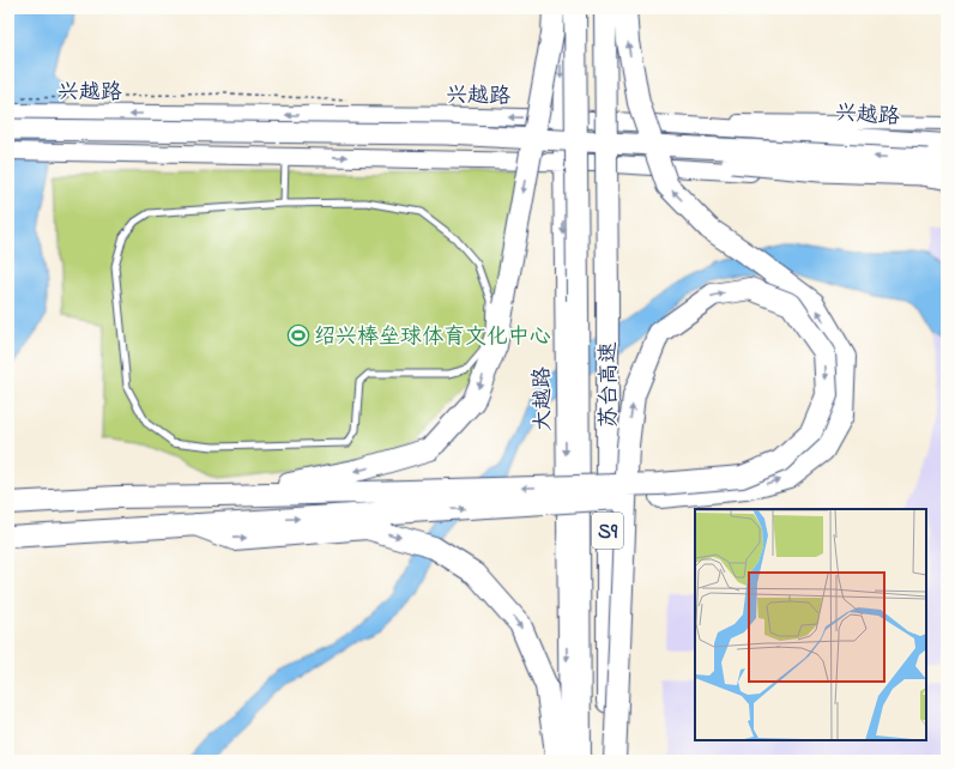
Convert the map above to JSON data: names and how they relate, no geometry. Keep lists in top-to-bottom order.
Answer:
{
  "streets": {
    "highway": ["苏台高速", "S9"],
    "main road": ["兴越路", "大越路"]
  },
  "crossings": [
    ["兴越路", "大越路"]
  ],
  "places": {
    "sports": ["绍兴棒垒球体育文化中心"]
  }
}
